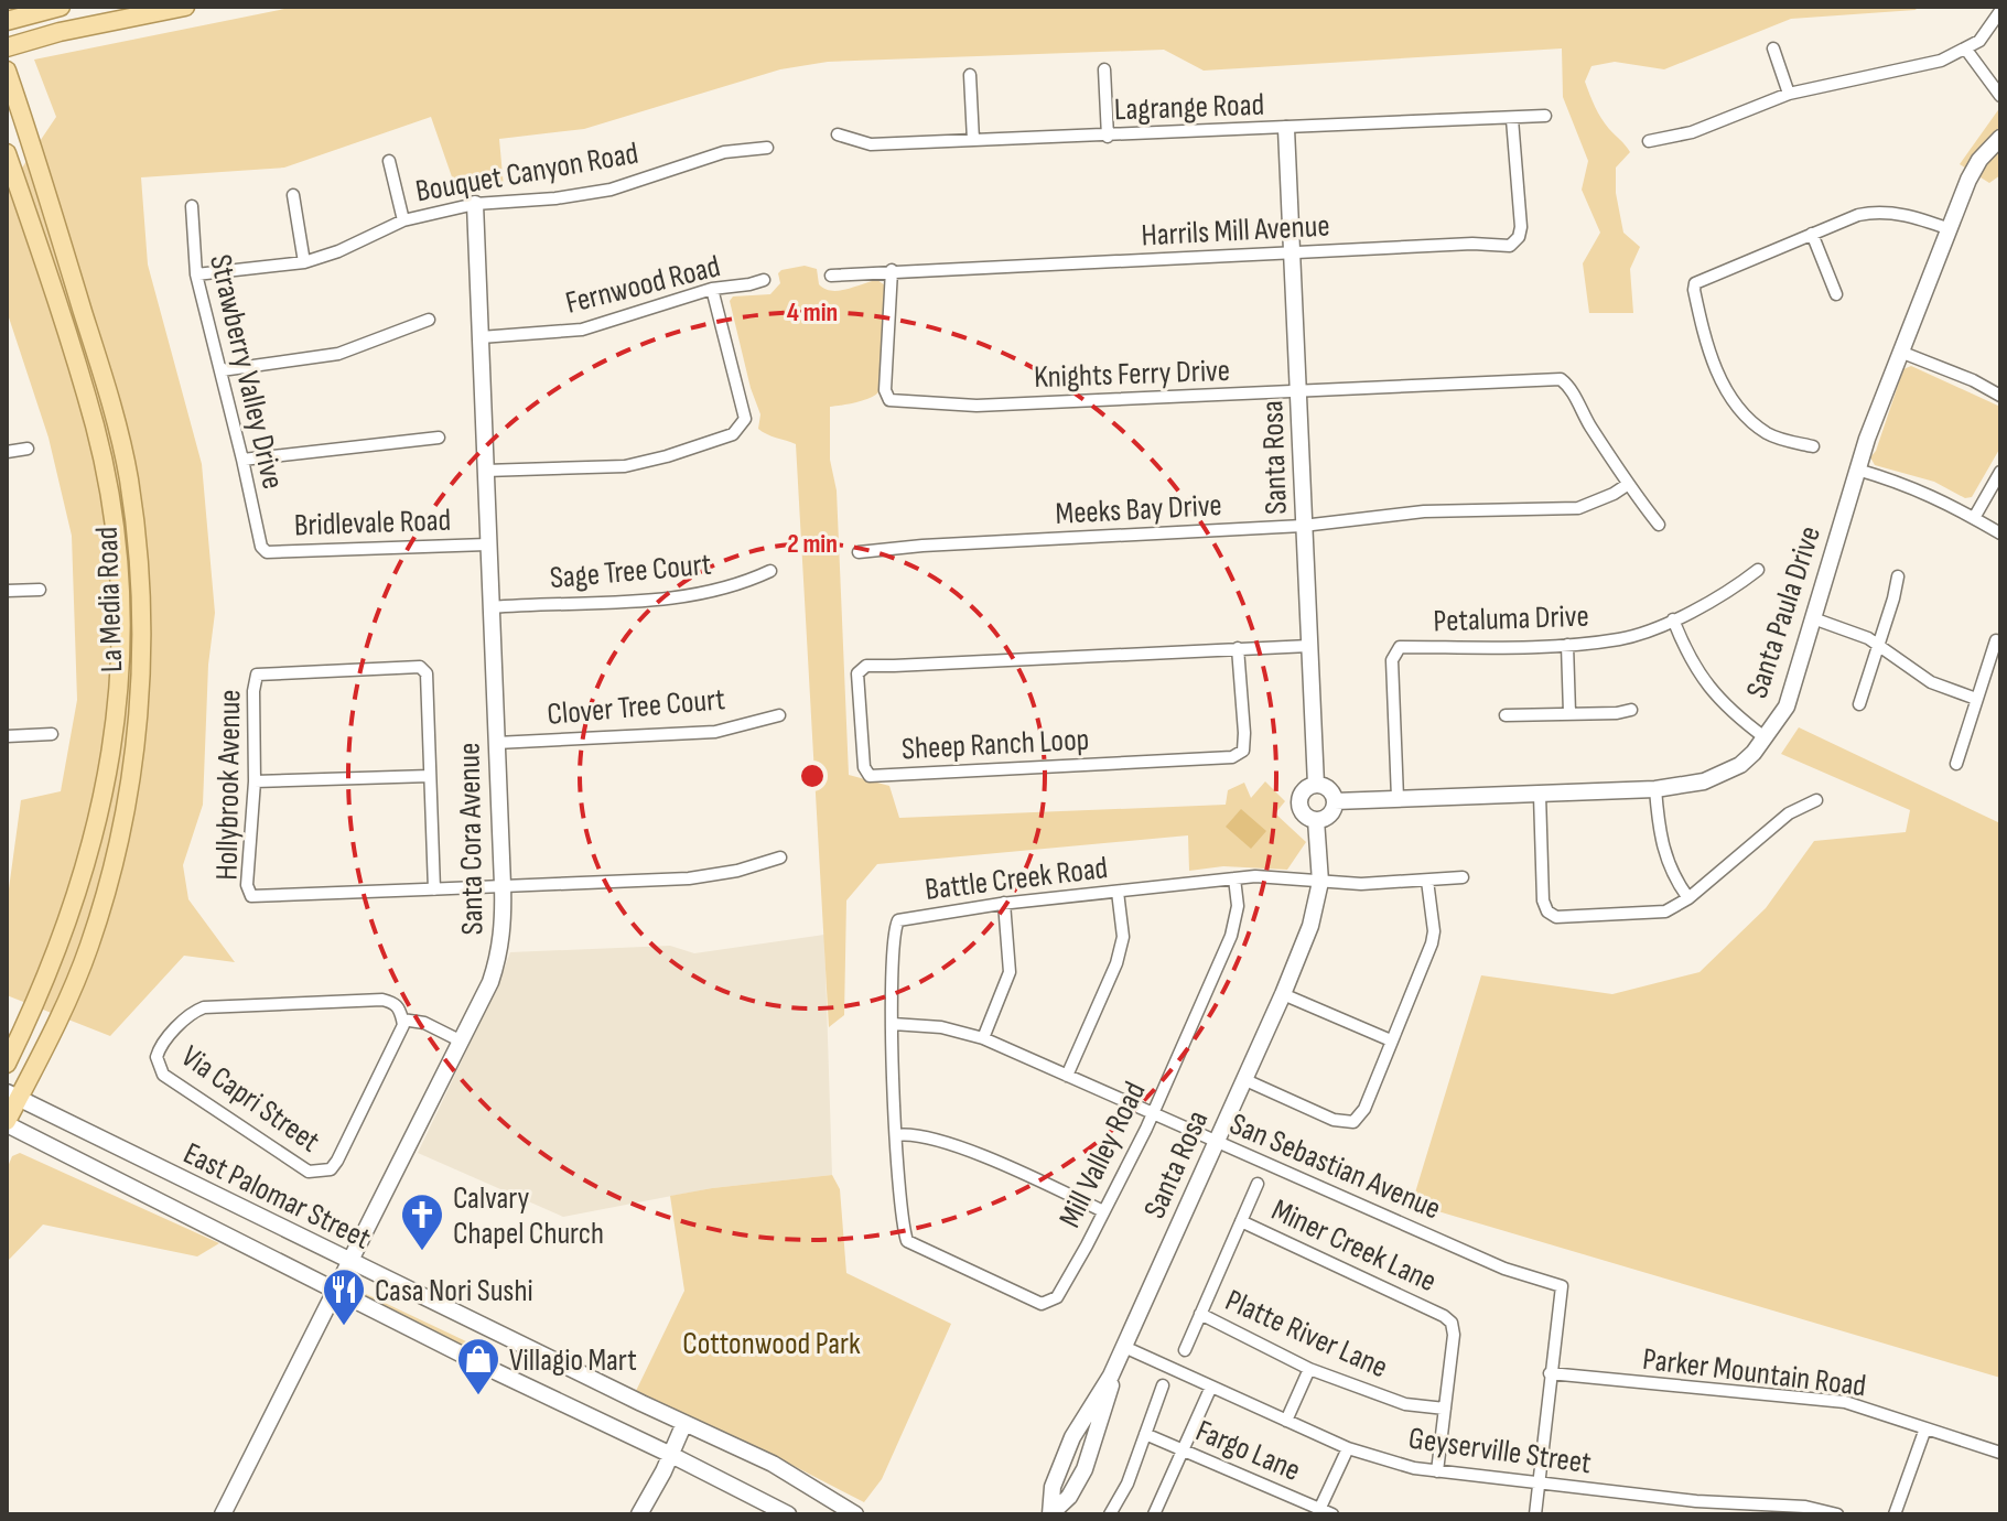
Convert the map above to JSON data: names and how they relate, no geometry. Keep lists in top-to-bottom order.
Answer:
{
  "streets": {
    "main road": ["La Media Road"],
    "street": [
      "Lagrange Road",
      "Bouquet Canyon Road",
      "Harrils Mill Avenue",
      "Fernwood Road",
      "Strawberry Valley Drive",
      "Knights Ferry Drive",
      "Santa Rosa",
      "Meeks Bay Drive",
      "Bridlevale Road",
      "Sage Tree Court",
      "Santa Paula Drive",
      "Petaluma Drive",
      "Clover Tree Court",
      "Sheep Ranch Loop",
      "Hollybrook Avenue",
      "Santa Cora Avenue",
      "Battle Creek Road",
      "Via Capri Street",
      "Mill Valley Road",
      "San Sebastian Avenue",
      "East Palomar Street",
      "Miner Creek Lane",
      "Platte River Lane",
      "Parker Mountain Road",
      "Fargo Lane",
      "Geyserville Street"
    ]
  },
  "crossings": [
    ["Lagrange Road", "Harrils Mill Avenue"],
    ["Lagrange Road", "Santa Rosa"],
    ["Bouquet Canyon Road", "Strawberry Valley Drive"],
    ["Bouquet Canyon Road", "Santa Cora Avenue"],
    ["Harrils Mill Avenue", "Knights Ferry Drive"],
    ["Harrils Mill Avenue", "Santa Rosa"],
    ["Fernwood Road", "Santa Cora Avenue"],
    ["Strawberry Valley Drive", "Bridlevale Road"],
    ["Knights Ferry Drive", "Santa Rosa"],
    ["Knights Ferry Drive", "Meeks Bay Drive"],
    ["Santa Rosa", "Meeks Bay Drive"],
    ["Santa Rosa", "Santa Paula Drive"],
    ["Santa Rosa", "Sheep Ranch Loop"],
    ["Santa Rosa", "Battle Creek Road"],
    ["Santa Rosa", "San Sebastian Avenue"],
    ["Santa Rosa", "Geyserville Street"],
    ["Bridlevale Road", "Santa Cora Avenue"],
    ["Sage Tree Court", "Santa Cora Avenue"],
    ["La Media Road", "East Palomar Street"],
    ["Santa Paula Drive", "Petaluma Drive"],
    ["Clover Tree Court", "Santa Cora Avenue"],
    ["Santa Cora Avenue", "Via Capri Street"],
    ["Santa Cora Avenue", "East Palomar Street"],
    ["Battle Creek Road", "Mill Valley Road"],
    ["Battle Creek Road", "San Sebastian Avenue"],
    ["Mill Valley Road", "San Sebastian Avenue"],
    ["San Sebastian Avenue", "Parker Mountain Road"],
    ["Miner Creek Lane", "Platte River Lane"],
    ["Miner Creek Lane", "Geyserville Street"]
  ],
  "parks": ["Cottonwood Park"],
  "places": {
    "church": ["Calvary Chapel Church"],
    "restaurant": ["Casa Nori Sushi"],
    "shop": ["Villagio Mart"]
  },
  "rings": ["4 min", "2 min"]
}
